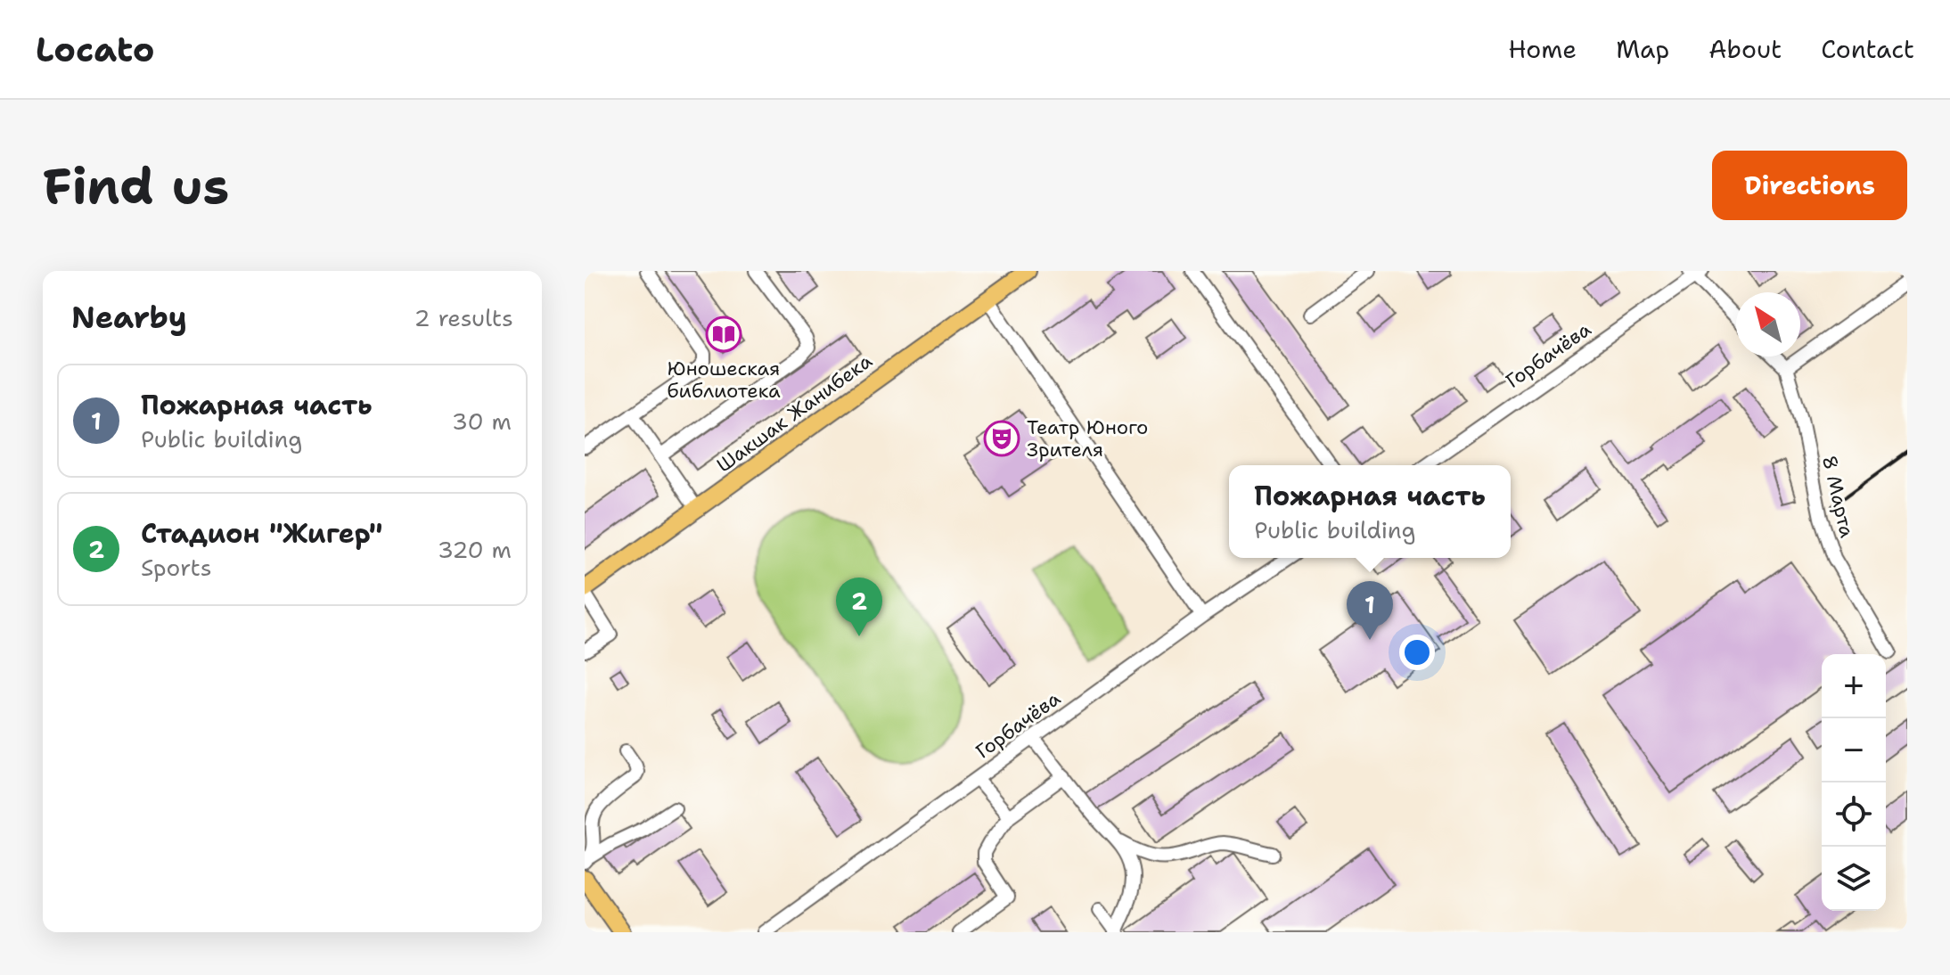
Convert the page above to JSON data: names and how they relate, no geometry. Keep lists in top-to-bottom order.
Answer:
{
  "streets": {
    "main road": ["Шакшак Жанибека"],
    "street": ["Горбачёва", "8 Марта"]
  },
  "places": {
    "library": ["Юношеская библиотека"],
    "theatre": ["Театр Юного Зрителя"]
  },
  "north": "top left",
  "page": {
    "header": "Locato",
    "nav": [
      "Home",
      "Map",
      "About",
      "Contact"
    ],
    "buttons": "Directions",
    "title": "Find us",
    "heading": ["Nearby", "2 results"],
    "list": [
      {
        "mark": "1",
        "name": "Пожарная часть",
        "note": "Public building",
        "value": "30 m"
      },
      {
        "mark": "2",
        "name": "Стадион \"Жигер\"",
        "note": "Sports",
        "value": "320 m"
      }
    ],
    "popup": ["Пожарная часть", "Public building"],
    "pins": ["2", "1"],
    "map_buttons": ["+", "−"]
  }
}
